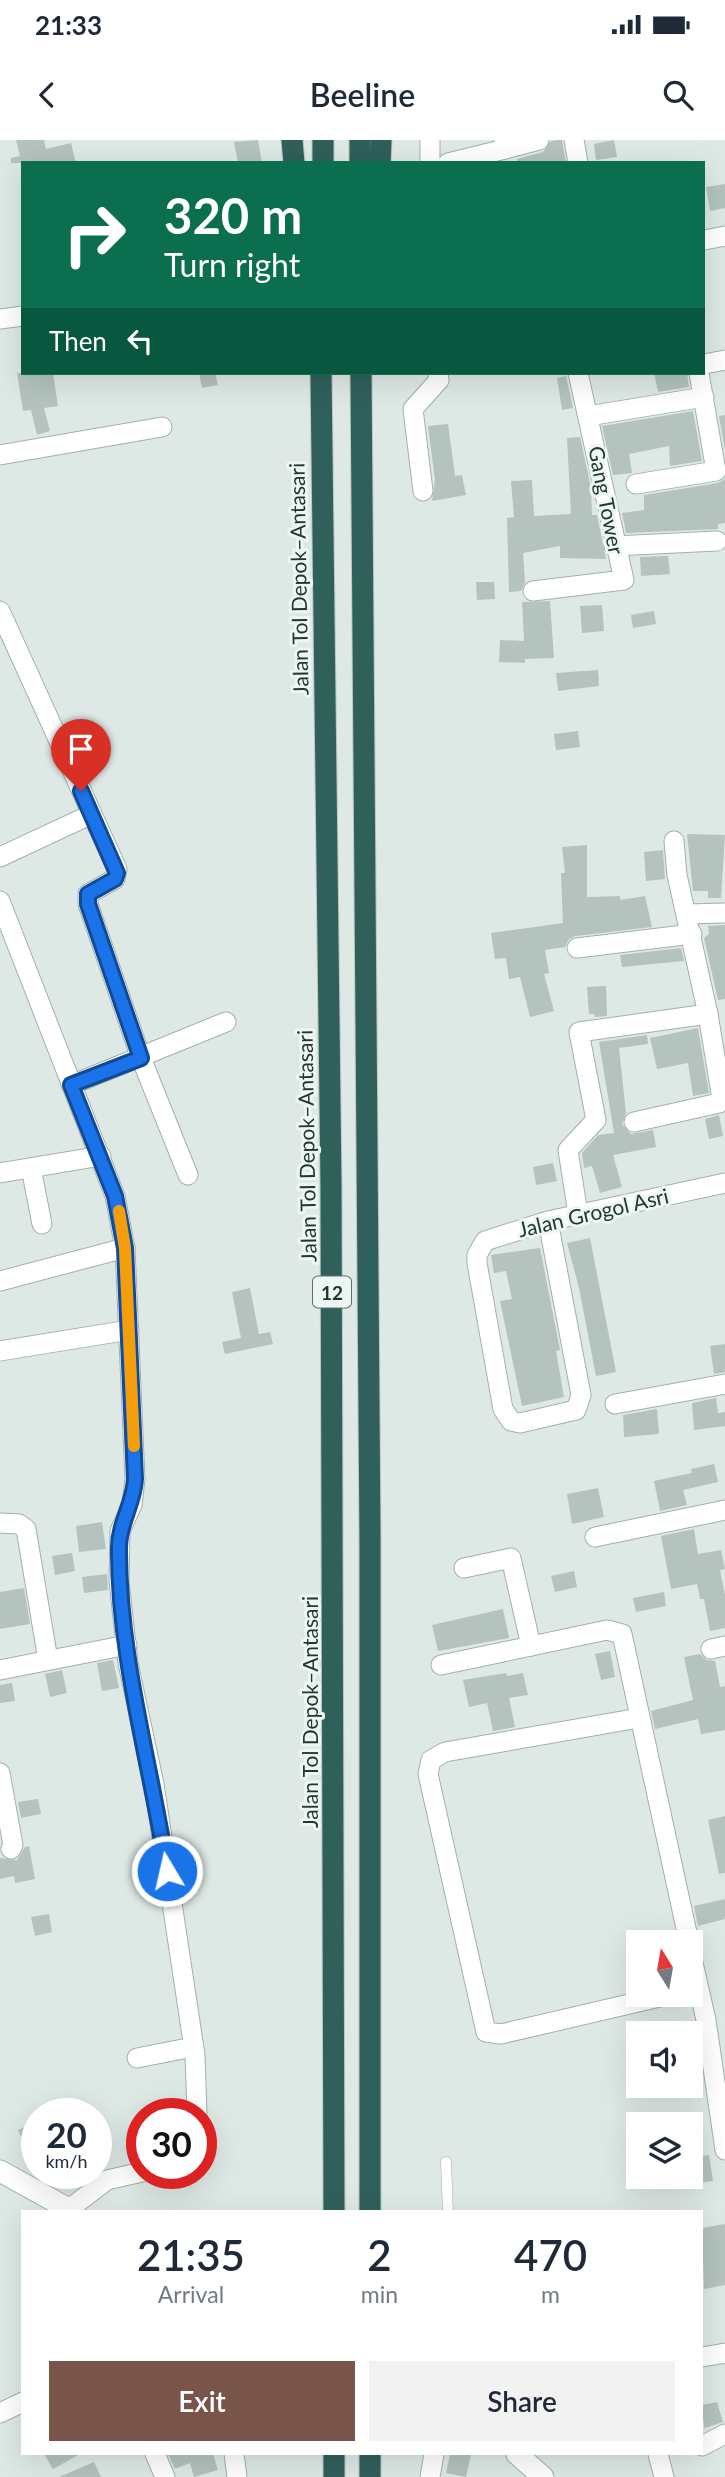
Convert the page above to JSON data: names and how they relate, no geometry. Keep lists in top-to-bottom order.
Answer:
{
  "streets": {
    "highway": ["Jalan Tol Depok–Antasari", "12"],
    "street": ["Gang Tower", "Jalan Grogol Asri"]
  },
  "north": "top",
  "page": {
    "status": "21:33",
    "header": "Beeline",
    "turn": ["320 m", "Turn right"],
    "then": "Then",
    "speed": "20 km/h",
    "limit": "30",
    "eta": [
      "21:35",
      "Arrival",
      "2",
      "min",
      "470",
      "m"
    ],
    "buttons": ["Exit", "Share"]
  }
}
